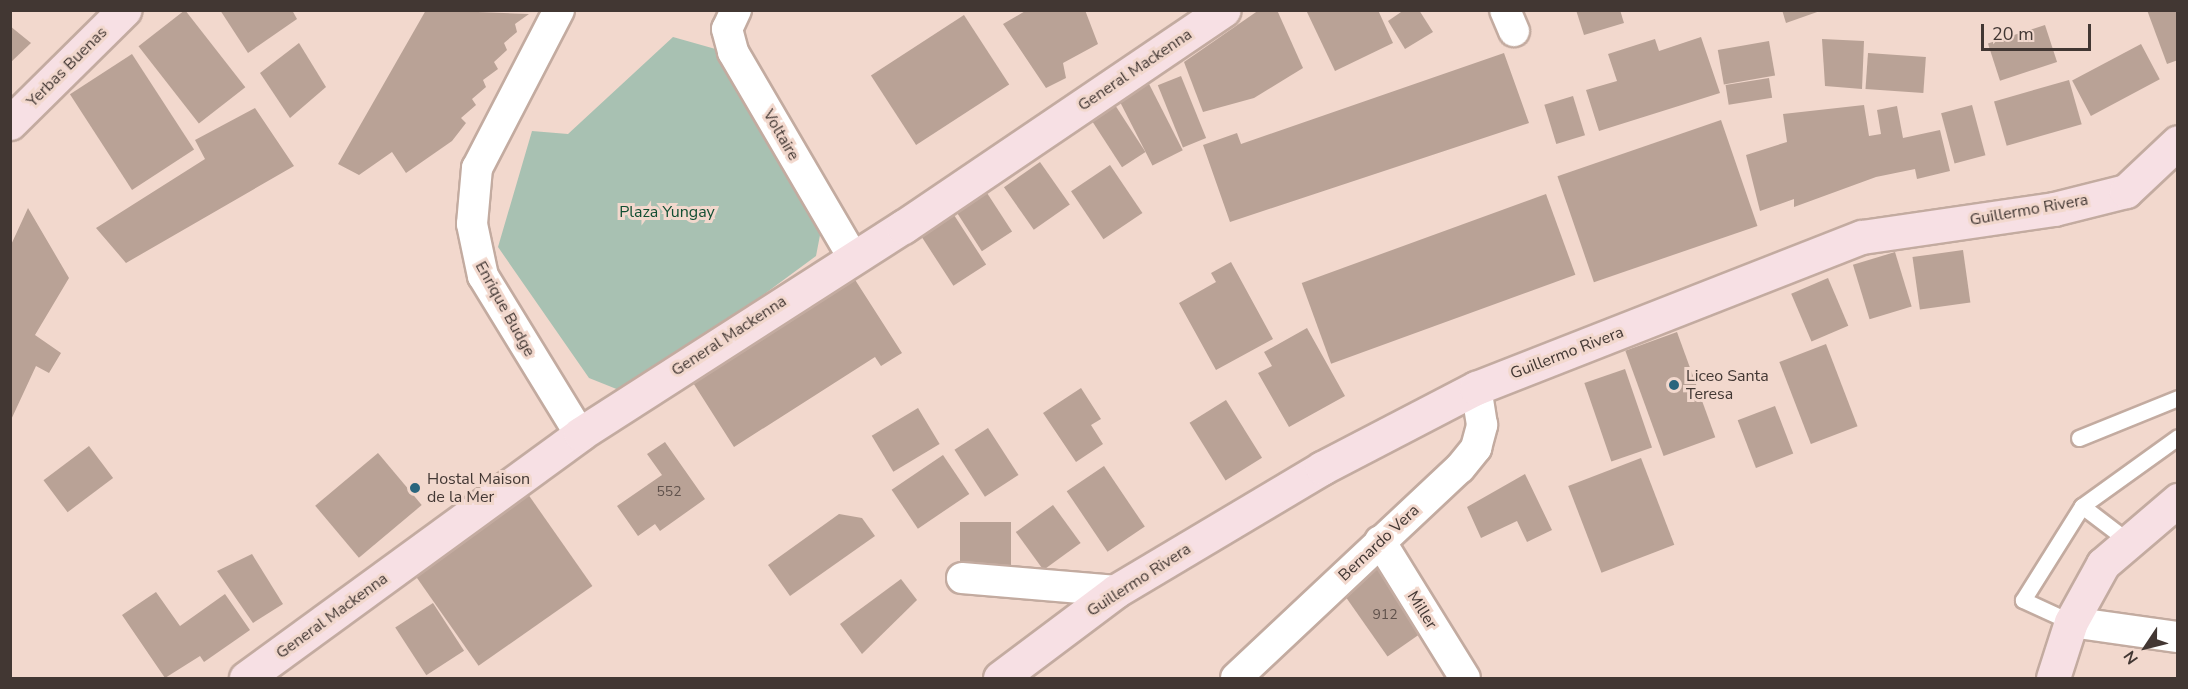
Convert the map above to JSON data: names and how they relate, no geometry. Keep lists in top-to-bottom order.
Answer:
{
  "streets": {
    "street": [
      "Yerbas Buenas",
      "General Mackenna",
      "Voltaire",
      "Guillermo Rivera",
      "Enrique Budge",
      "Bernardo Vera",
      "Miller"
    ]
  },
  "crossings": [
    ["General Mackenna", "Voltaire"],
    ["General Mackenna", "Enrique Budge"],
    ["Guillermo Rivera", "Bernardo Vera"],
    ["Bernardo Vera", "Miller"]
  ],
  "parks": ["Plaza Yungay"],
  "places": ["Liceo Santa Teresa", "Hostal Maison de la Mer"],
  "house_numbers": ["552", "912"],
  "scale_bar": "20 m",
  "north": "bottom left"
}
